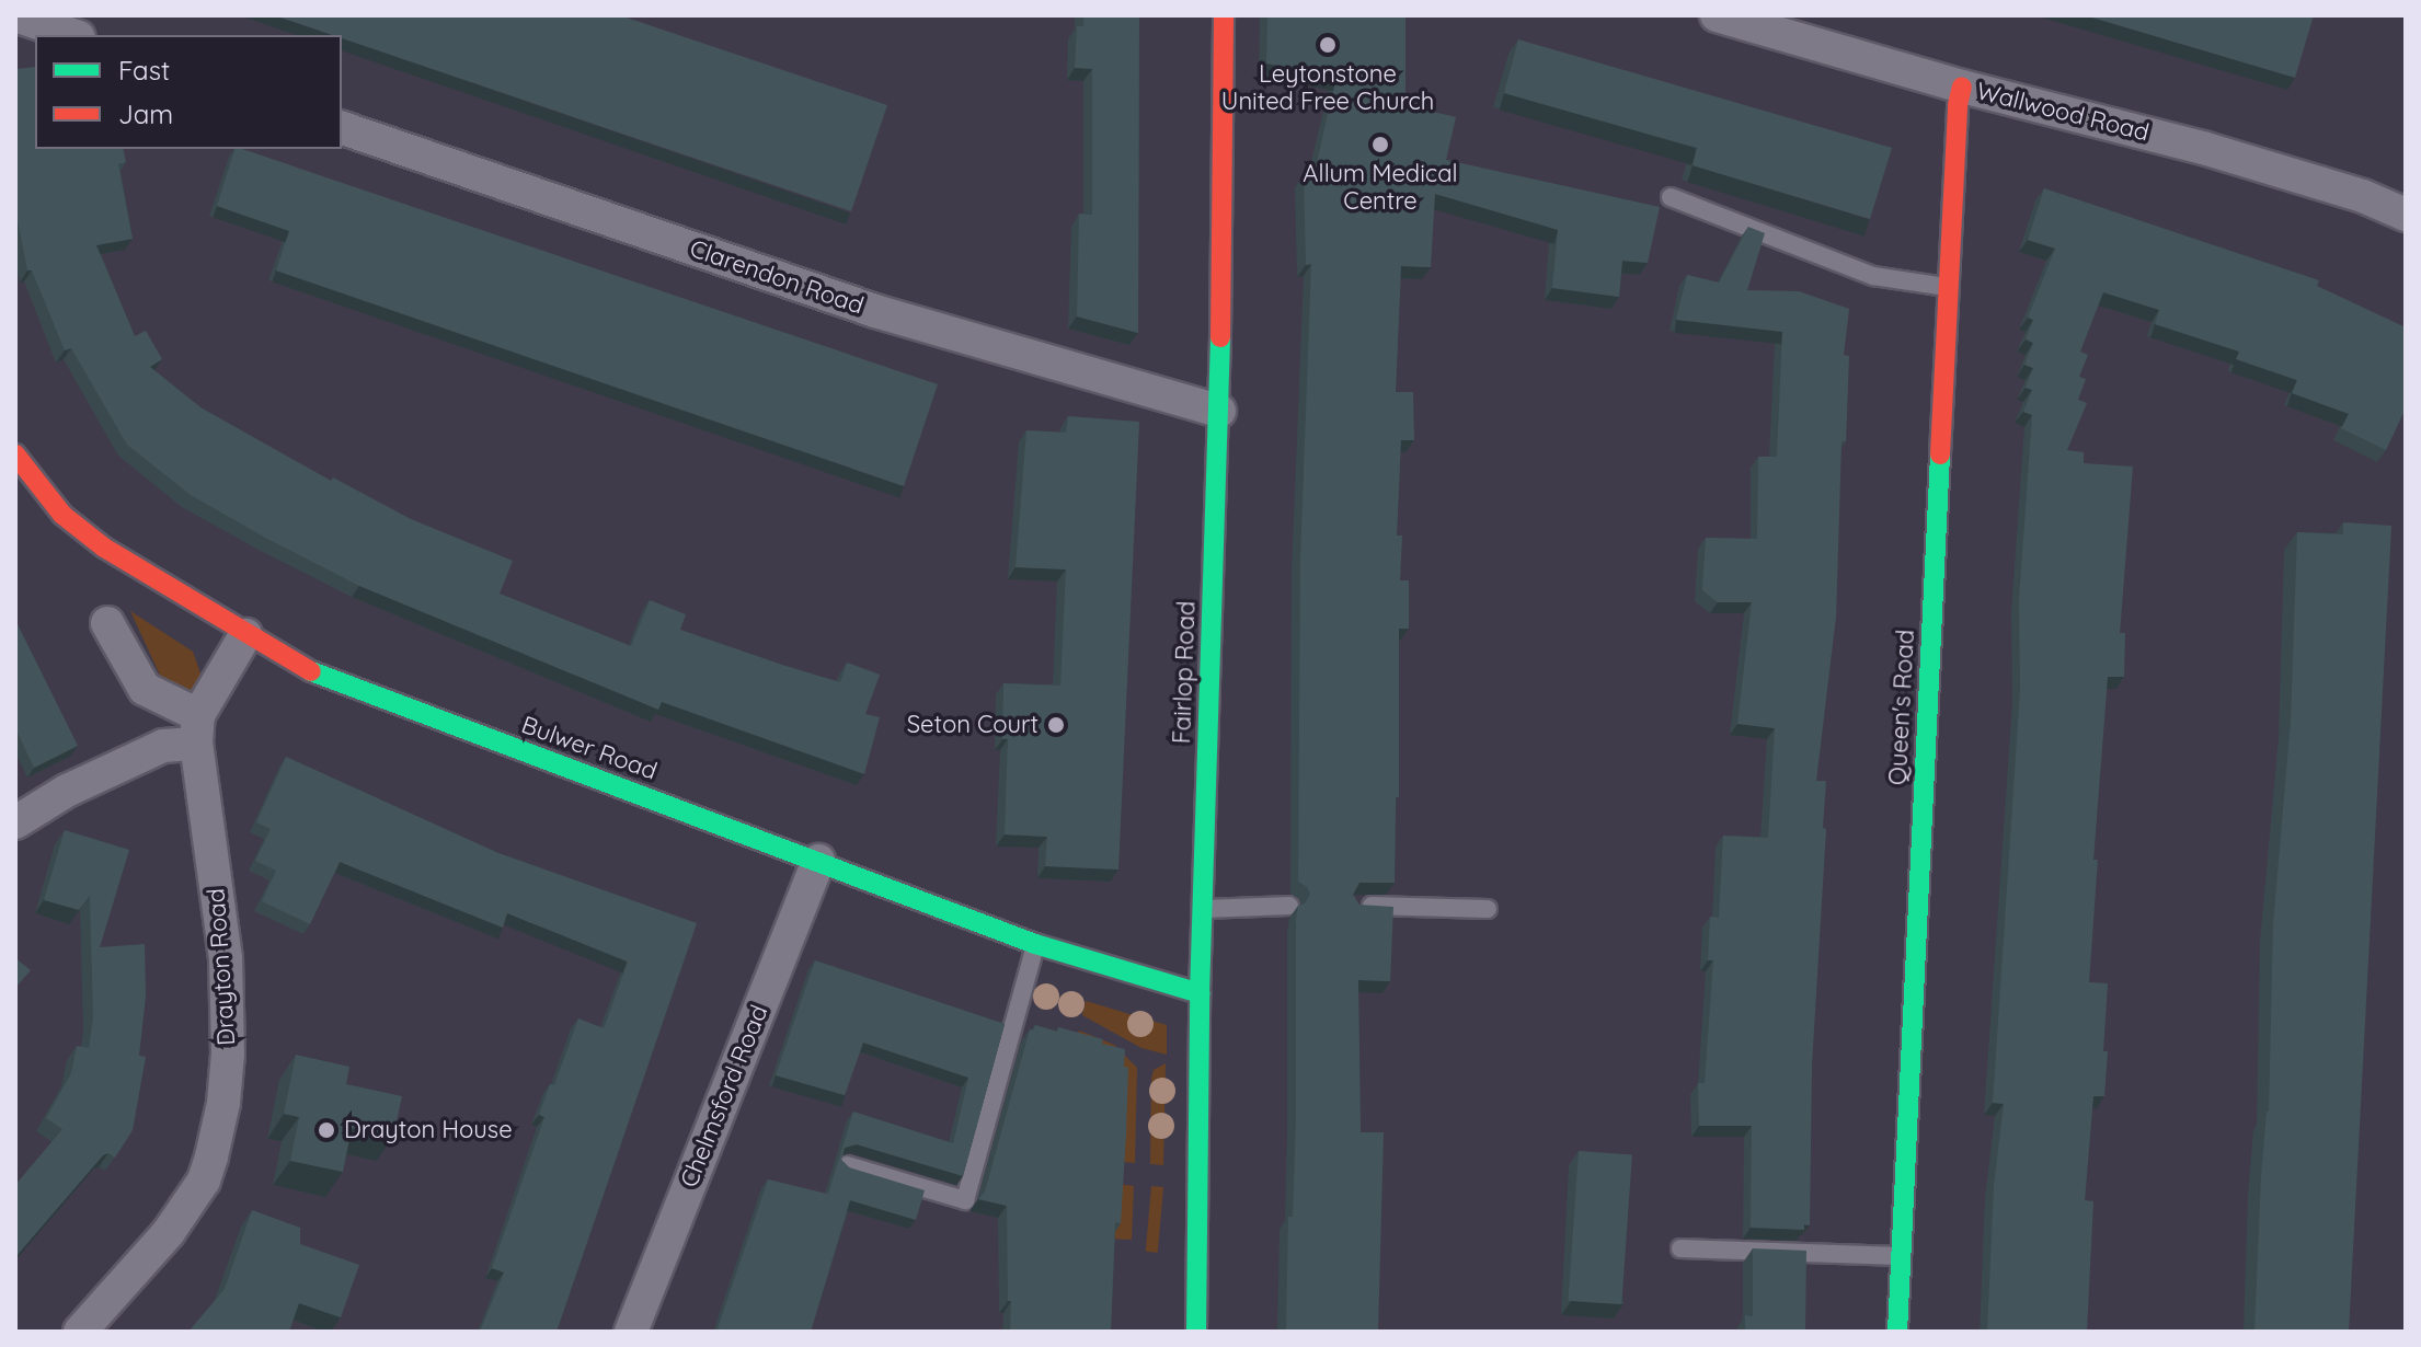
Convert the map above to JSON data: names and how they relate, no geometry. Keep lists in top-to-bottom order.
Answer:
{
  "streets": {
    "street": [
      "Wallwood Road",
      "Clarendon Road",
      "Fairlop Road",
      "Queen's Road",
      "Bulwer Road",
      "Drayton Road",
      "Chelmsford Road"
    ]
  },
  "crossings": [
    ["Wallwood Road", "Queen's Road"],
    ["Clarendon Road", "Fairlop Road"],
    ["Fairlop Road", "Bulwer Road"],
    ["Bulwer Road", "Chelmsford Road"]
  ],
  "places": [
    "Leytonstone United Free Church",
    "Allum Medical Centre",
    "Seton Court",
    "Drayton House"
  ],
  "legend": ["Fast", "Jam"]
}
